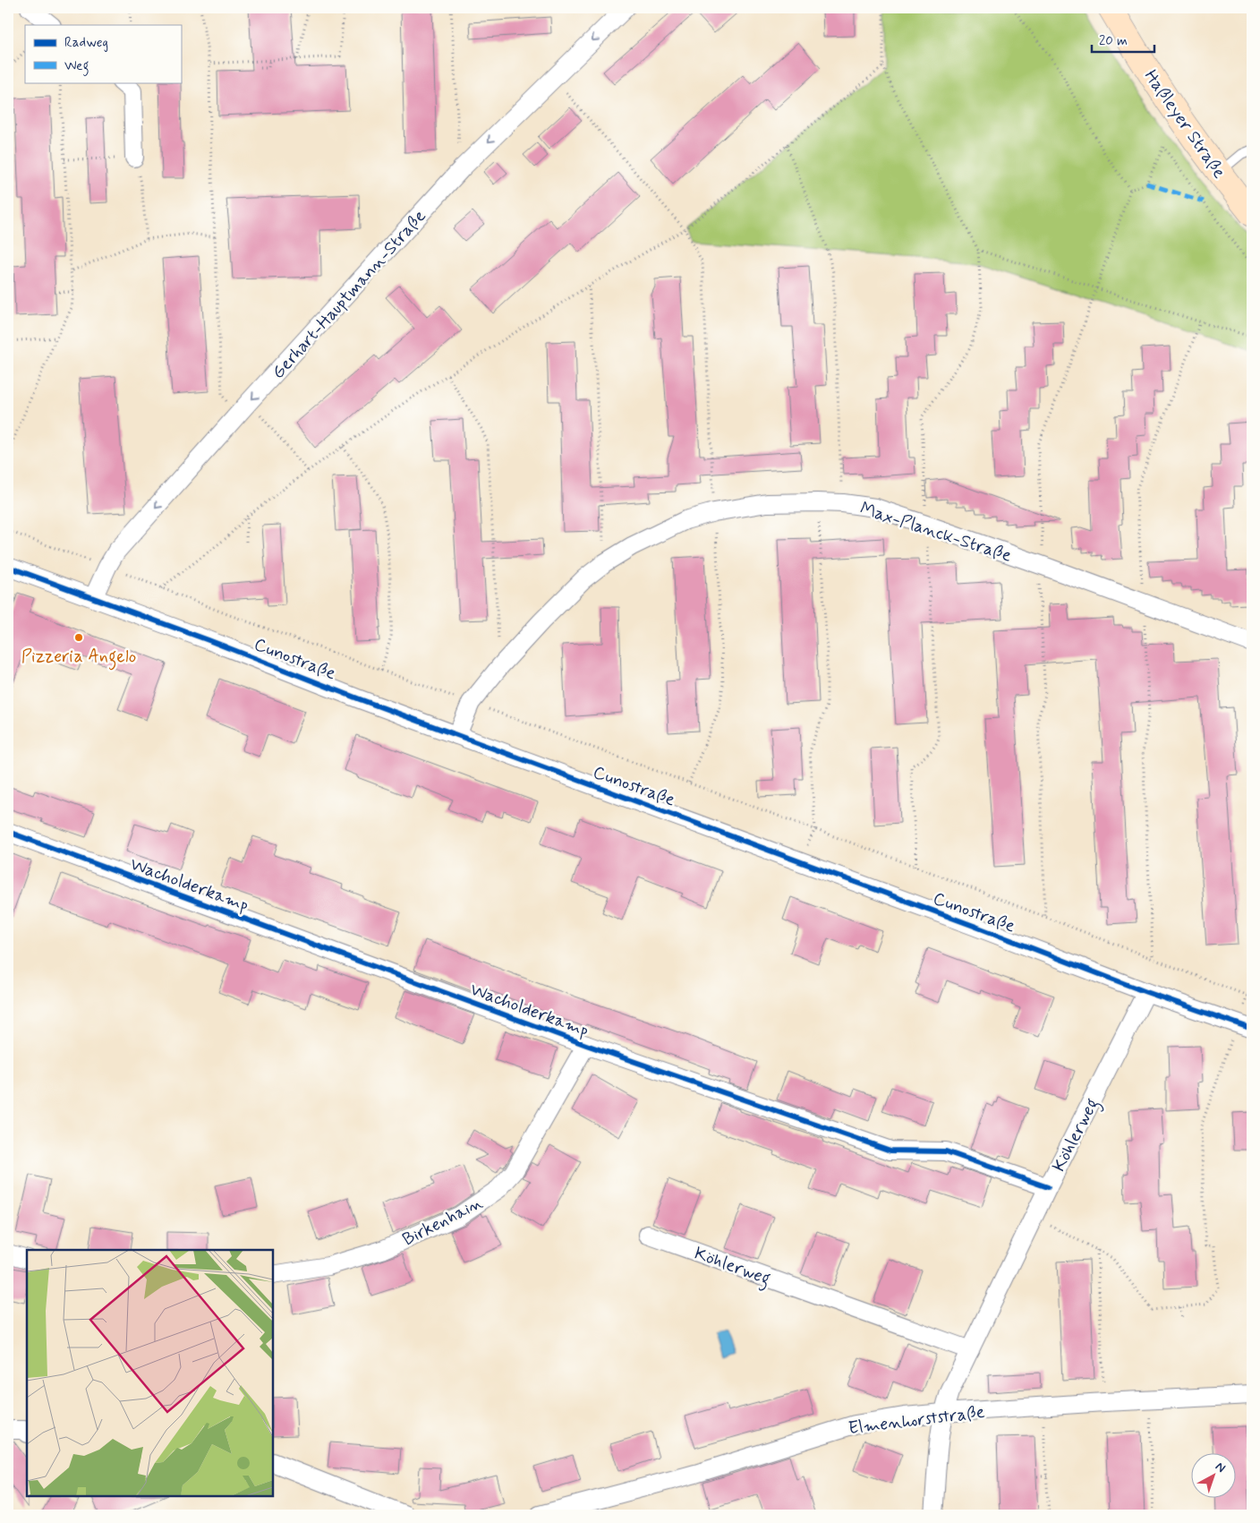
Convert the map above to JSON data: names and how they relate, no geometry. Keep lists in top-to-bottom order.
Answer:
{
  "streets": {
    "main road": ["Haßleyer Straße"],
    "street": [
      "Gerhart-Hauptmann-Straße",
      "Max-Planck-Straße",
      "Cunostraße",
      "Wacholderkamp",
      "Köhlerweg",
      "Birkenhain",
      "Elmenhorststraße"
    ]
  },
  "crossings": [
    ["Gerhart-Hauptmann-Straße", "Cunostraße"],
    ["Max-Planck-Straße", "Cunostraße"],
    ["Cunostraße", "Köhlerweg"],
    ["Wacholderkamp", "Köhlerweg"],
    ["Wacholderkamp", "Birkenhain"],
    ["Köhlerweg", "Elmenhorststraße"]
  ],
  "one_way": ["Gerhart-Hauptmann-Straße"],
  "places": ["Pizzeria Angelo"],
  "legend": ["Radweg", "Weg"],
  "scale_bar": "20 m",
  "north": "top right"
}
